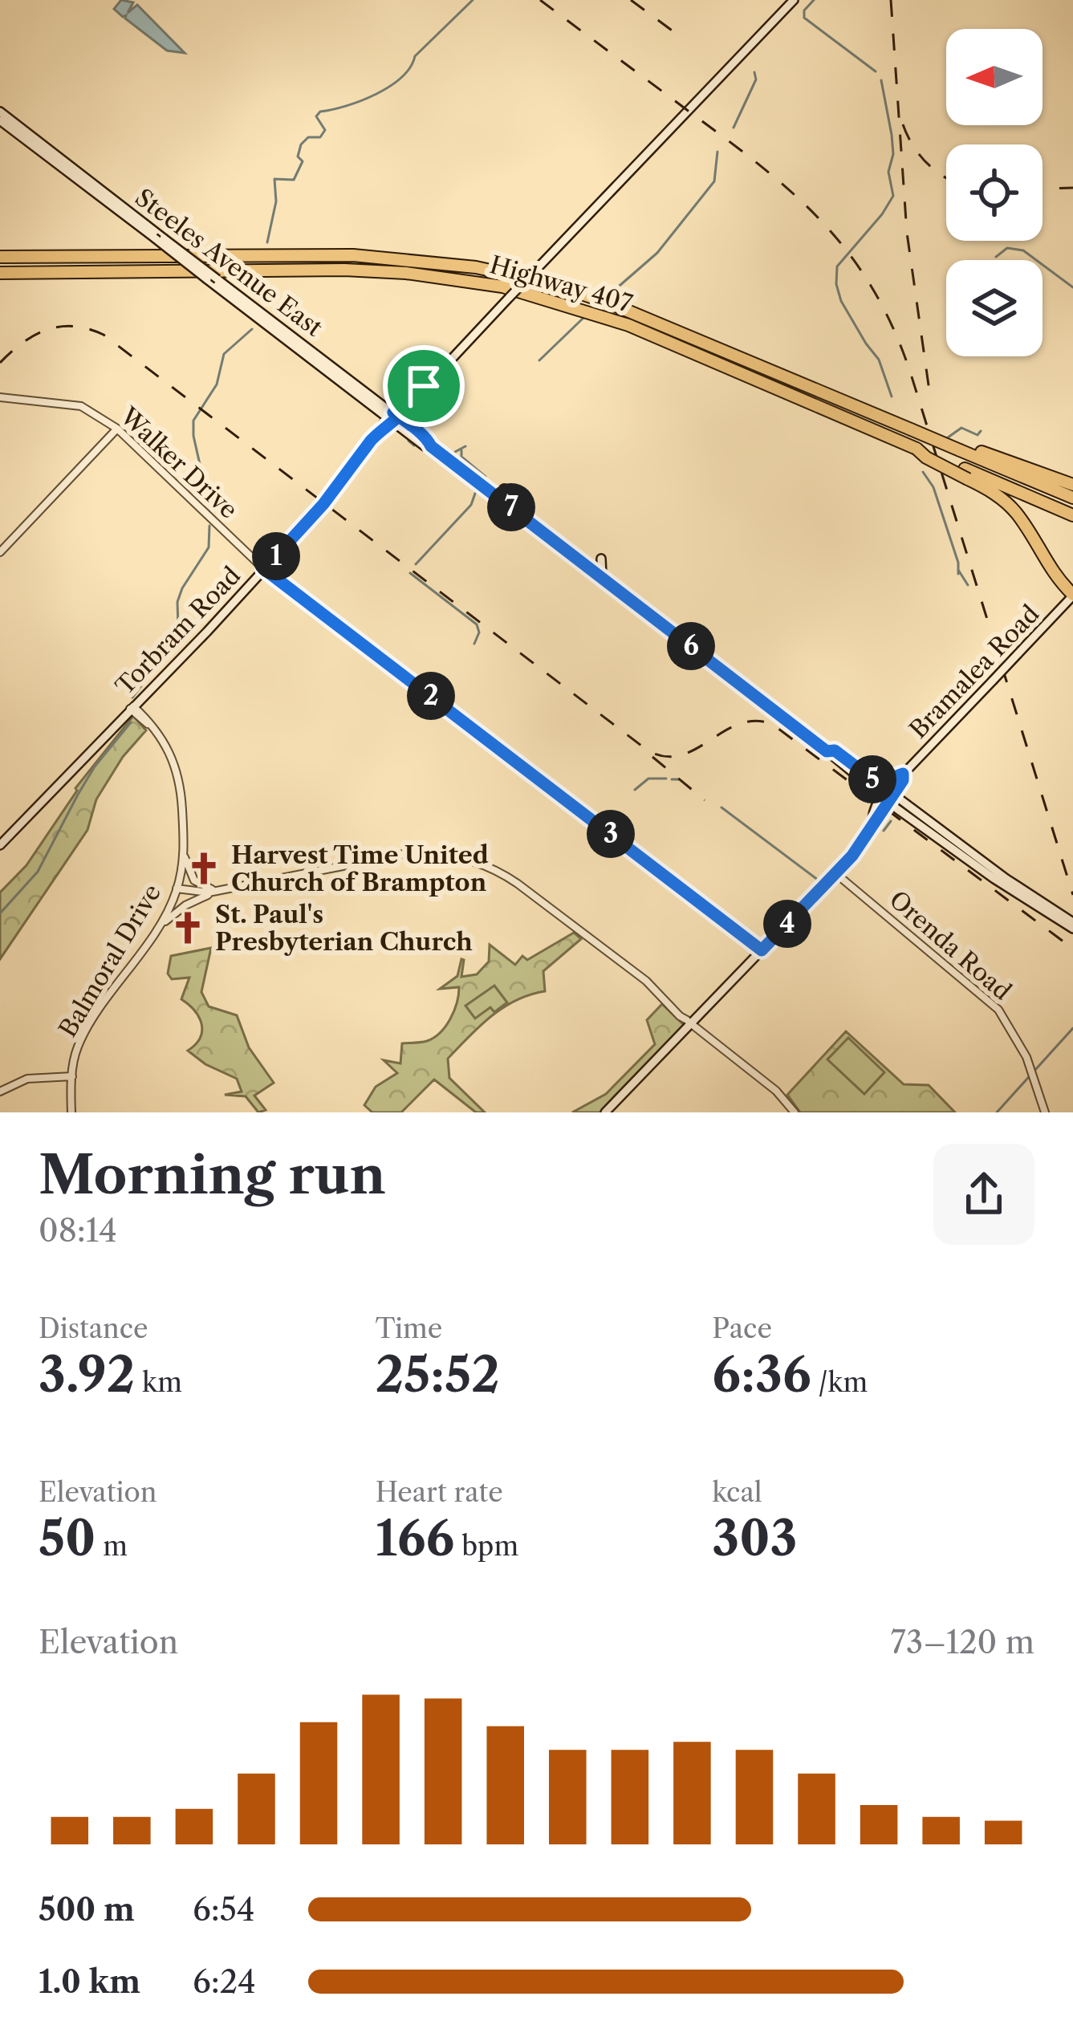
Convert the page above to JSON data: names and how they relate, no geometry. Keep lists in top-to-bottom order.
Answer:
{
  "streets": {
    "highway": ["Highway 407"],
    "main road": ["Steeles Avenue East", "Torbram Road", "Bramalea Road"],
    "street": ["Walker Drive", "Orenda Road", "Balmoral Drive"]
  },
  "crossings": [
    ["Steeles Avenue East", "Torbram Road"],
    ["Steeles Avenue East", "Bramalea Road"],
    ["Walker Drive", "Torbram Road"],
    ["Walker Drive", "Bramalea Road"],
    ["Torbram Road", "Balmoral Drive"],
    ["Bramalea Road", "Orenda Road"]
  ],
  "places": {
    "church": ["Harvest Time United Church of Brampton", "St. Paul's Presbyterian Church"]
  },
  "north": "left",
  "page": {
    "pins": [
      "7",
      "1",
      "6",
      "2",
      "5",
      "3",
      "4"
    ],
    "heading": ["Morning run", "08:14"],
    "stats": [
      ["Distance", "3.92 km"],
      ["Time", "25:52"],
      ["Pace", "6:36 /km"],
      ["Elevation", "50 m"],
      ["Heart rate", "166 bpm"],
      ["kcal", "303"]
    ],
    "chart": ["Elevation", "73–120 m"],
    "list": [
      {
        "name": "500 m",
        "note": "6:54"
      },
      {
        "name": "1.0 km",
        "note": "6:24"
      }
    ]
  }
}
